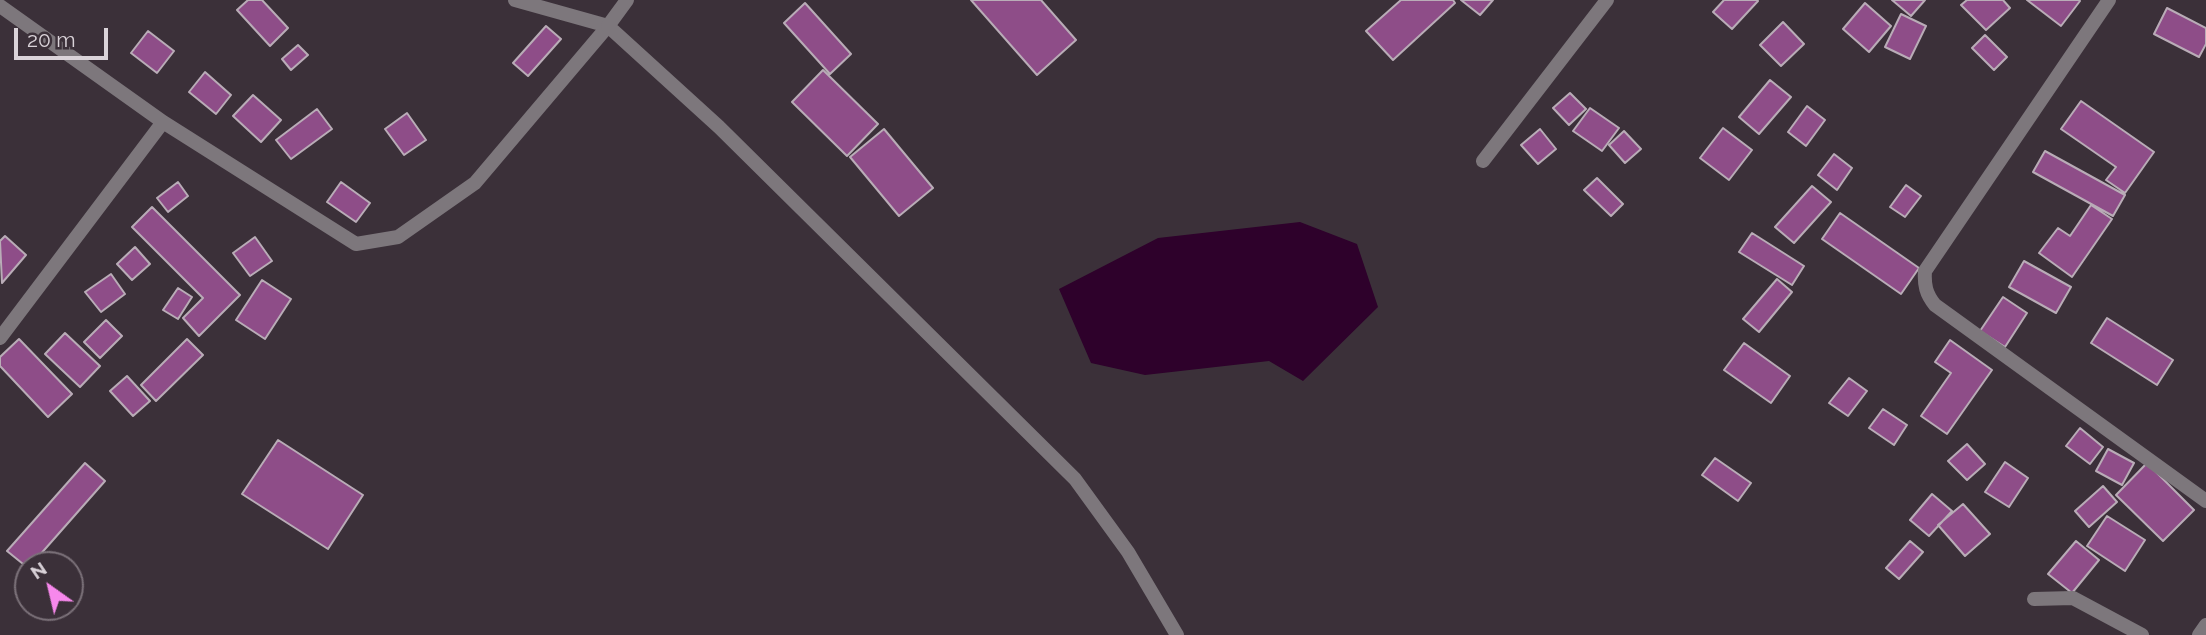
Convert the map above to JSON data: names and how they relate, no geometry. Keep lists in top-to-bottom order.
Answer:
{
  "scale_bar": "20 m",
  "north": "top left"
}
